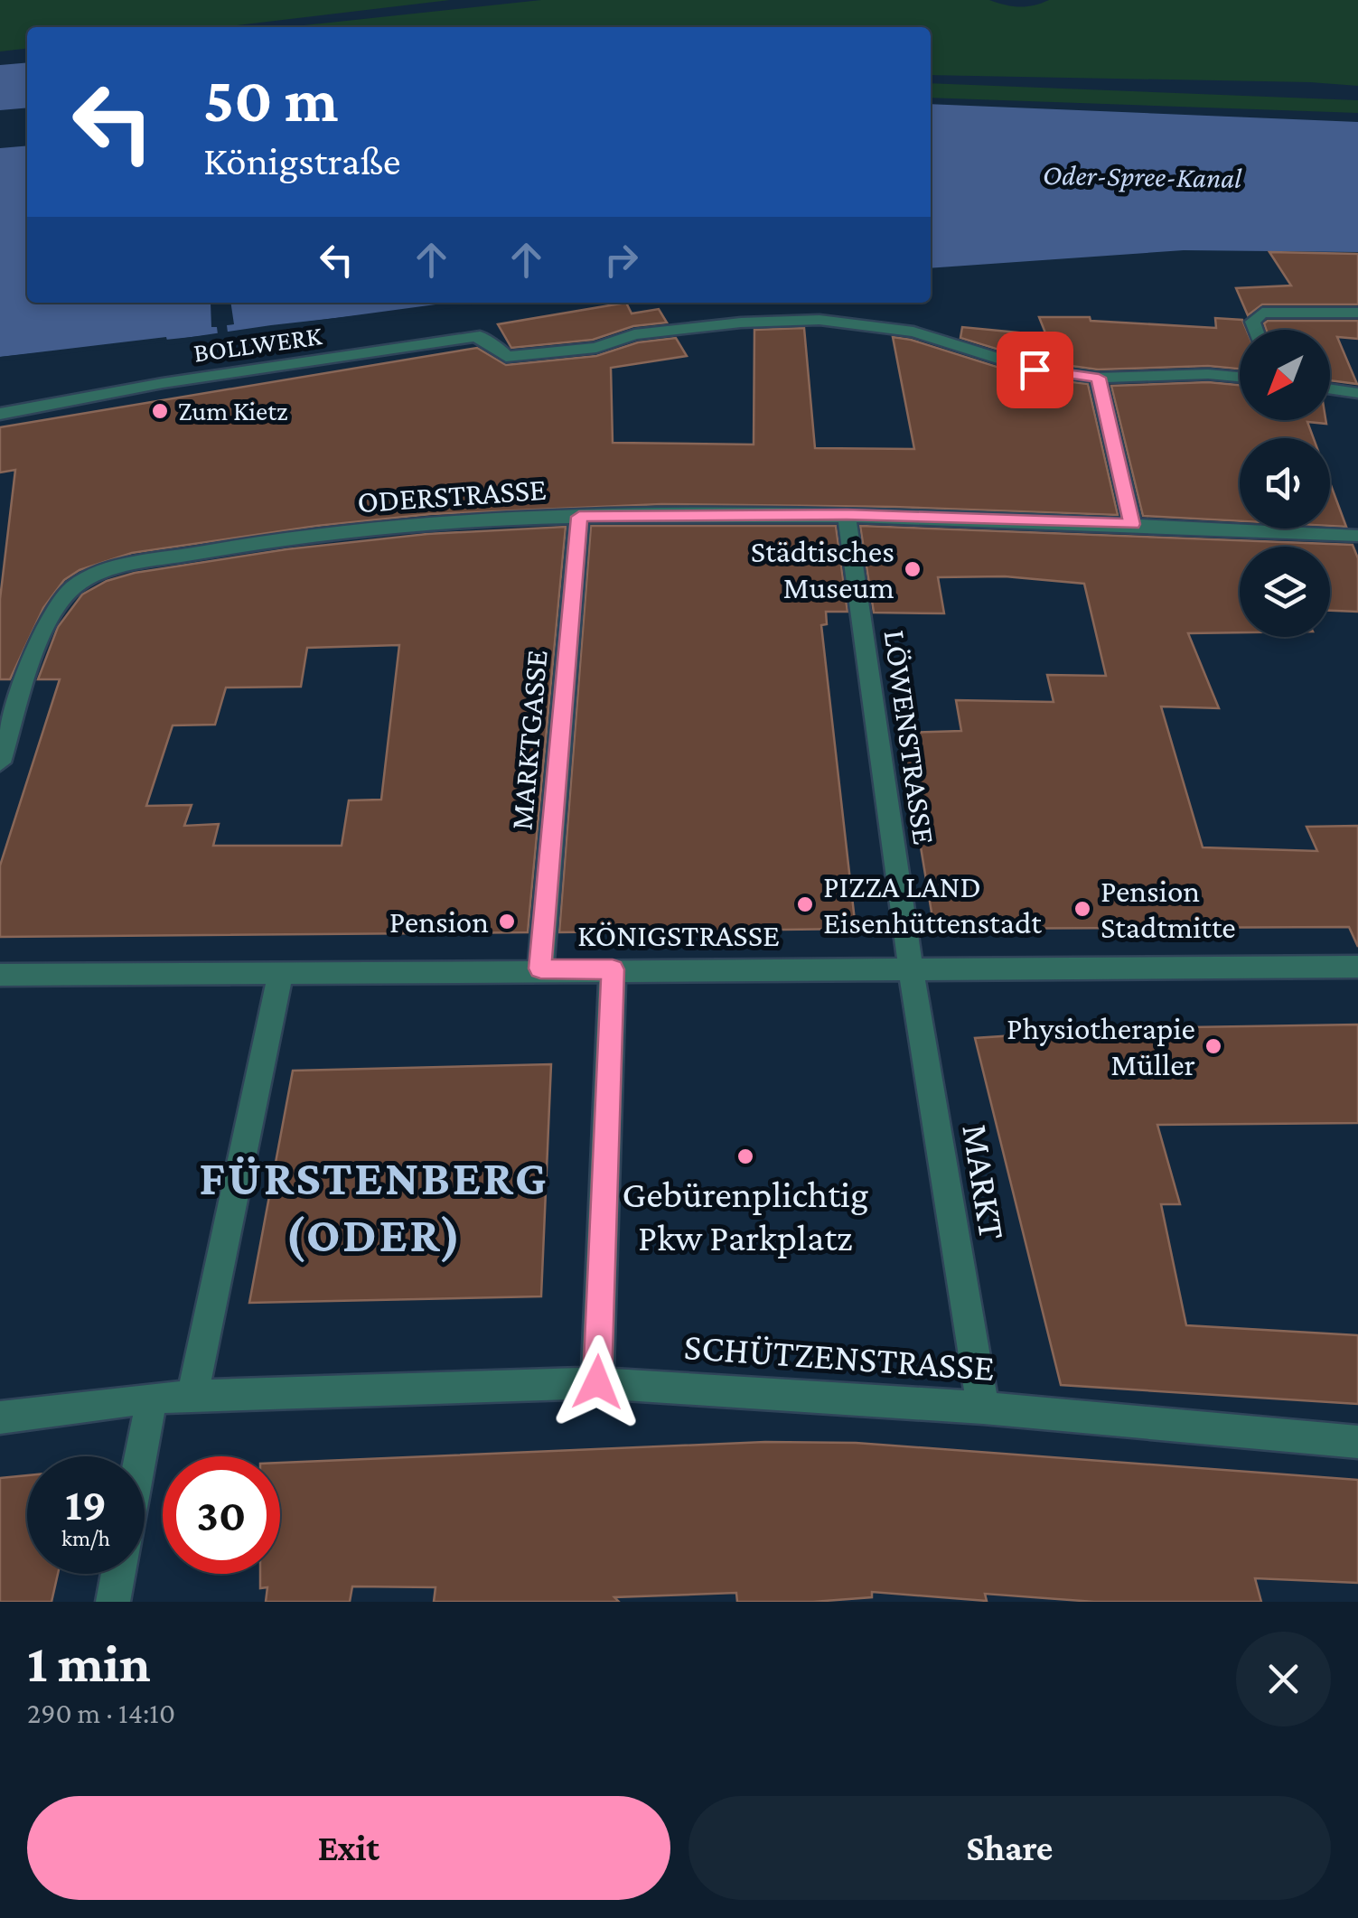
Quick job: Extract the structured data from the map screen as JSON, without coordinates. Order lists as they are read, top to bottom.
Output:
{
  "streets": {
    "street": [
      "BOLLWERK",
      "ODERSTRASSE",
      "LÖWENSTRASSE",
      "MARKTGASSE",
      "KÖNIGSTRASSE",
      "MARKT",
      "SCHÜTZENSTRASSE"
    ]
  },
  "crossings": [
    ["ODERSTRASSE", "LÖWENSTRASSE"],
    ["ODERSTRASSE", "MARKTGASSE"],
    ["LÖWENSTRASSE", "KÖNIGSTRASSE"],
    ["LÖWENSTRASSE", "MARKT"],
    ["MARKTGASSE", "KÖNIGSTRASSE"],
    ["KÖNIGSTRASSE", "MARKT"],
    ["MARKT", "SCHÜTZENSTRASSE"]
  ],
  "districts": ["FÜRSTENBERG (ODER)"],
  "water": ["Oder-Spree-Kanal"],
  "places": [
    "Zum Kietz",
    "Städtisches Museum",
    "PIZZA LAND Eisenhüttenstadt",
    "Pension Stadtmitte",
    "Pension",
    "Physiotherapie Müller",
    "Gebürenplichtig Pkw Parkplatz"
  ],
  "north": "bottom left",
  "page": {
    "turn": ["50 m", "Königstraße"],
    "speed": "19 km/h",
    "limit": "30",
    "heading": ["1 min", "290 m · 14:10"],
    "buttons": ["Exit", "Share"]
  }
}
